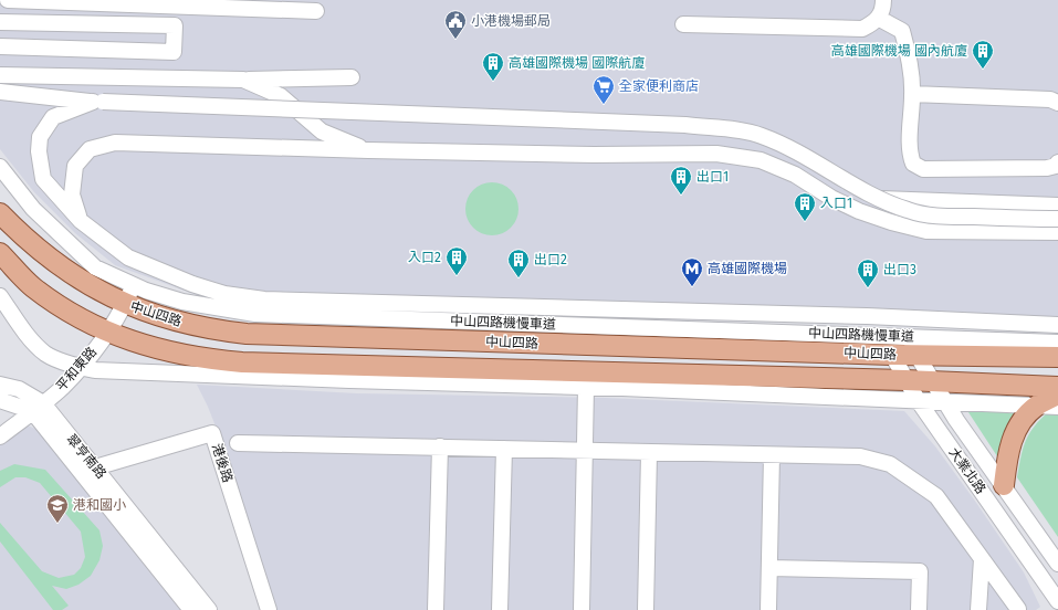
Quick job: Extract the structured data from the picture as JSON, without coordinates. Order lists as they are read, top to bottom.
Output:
{
  "streets": {
    "main road": ["中山四路"],
    "street": [
      "中山四路機慢車道",
      "平和東路",
      "翠亨南路",
      "港後路",
      "大業北路"
    ]
  },
  "crossings": [
    ["中山四路", "平和東路"],
    ["中山四路", "大業北路"],
    ["中山四路機慢車道", "平和東路"],
    ["中山四路機慢車道", "大業北路"],
    ["平和東路", "翠亨南路"],
    ["翠亨南路", "港後路"]
  ],
  "places": {
    "public building": ["小港機場郵局"],
    "building": [
      "高雄國際機場 國內航廈",
      "高雄國際機場 國際航廈",
      "出口1",
      "入口1",
      "入口2",
      "出口2",
      "出口3"
    ],
    "supermarket": ["全家便利商店"],
    "metro station": ["高雄國際機場"],
    "school or university": ["港和國小"]
  }
}
